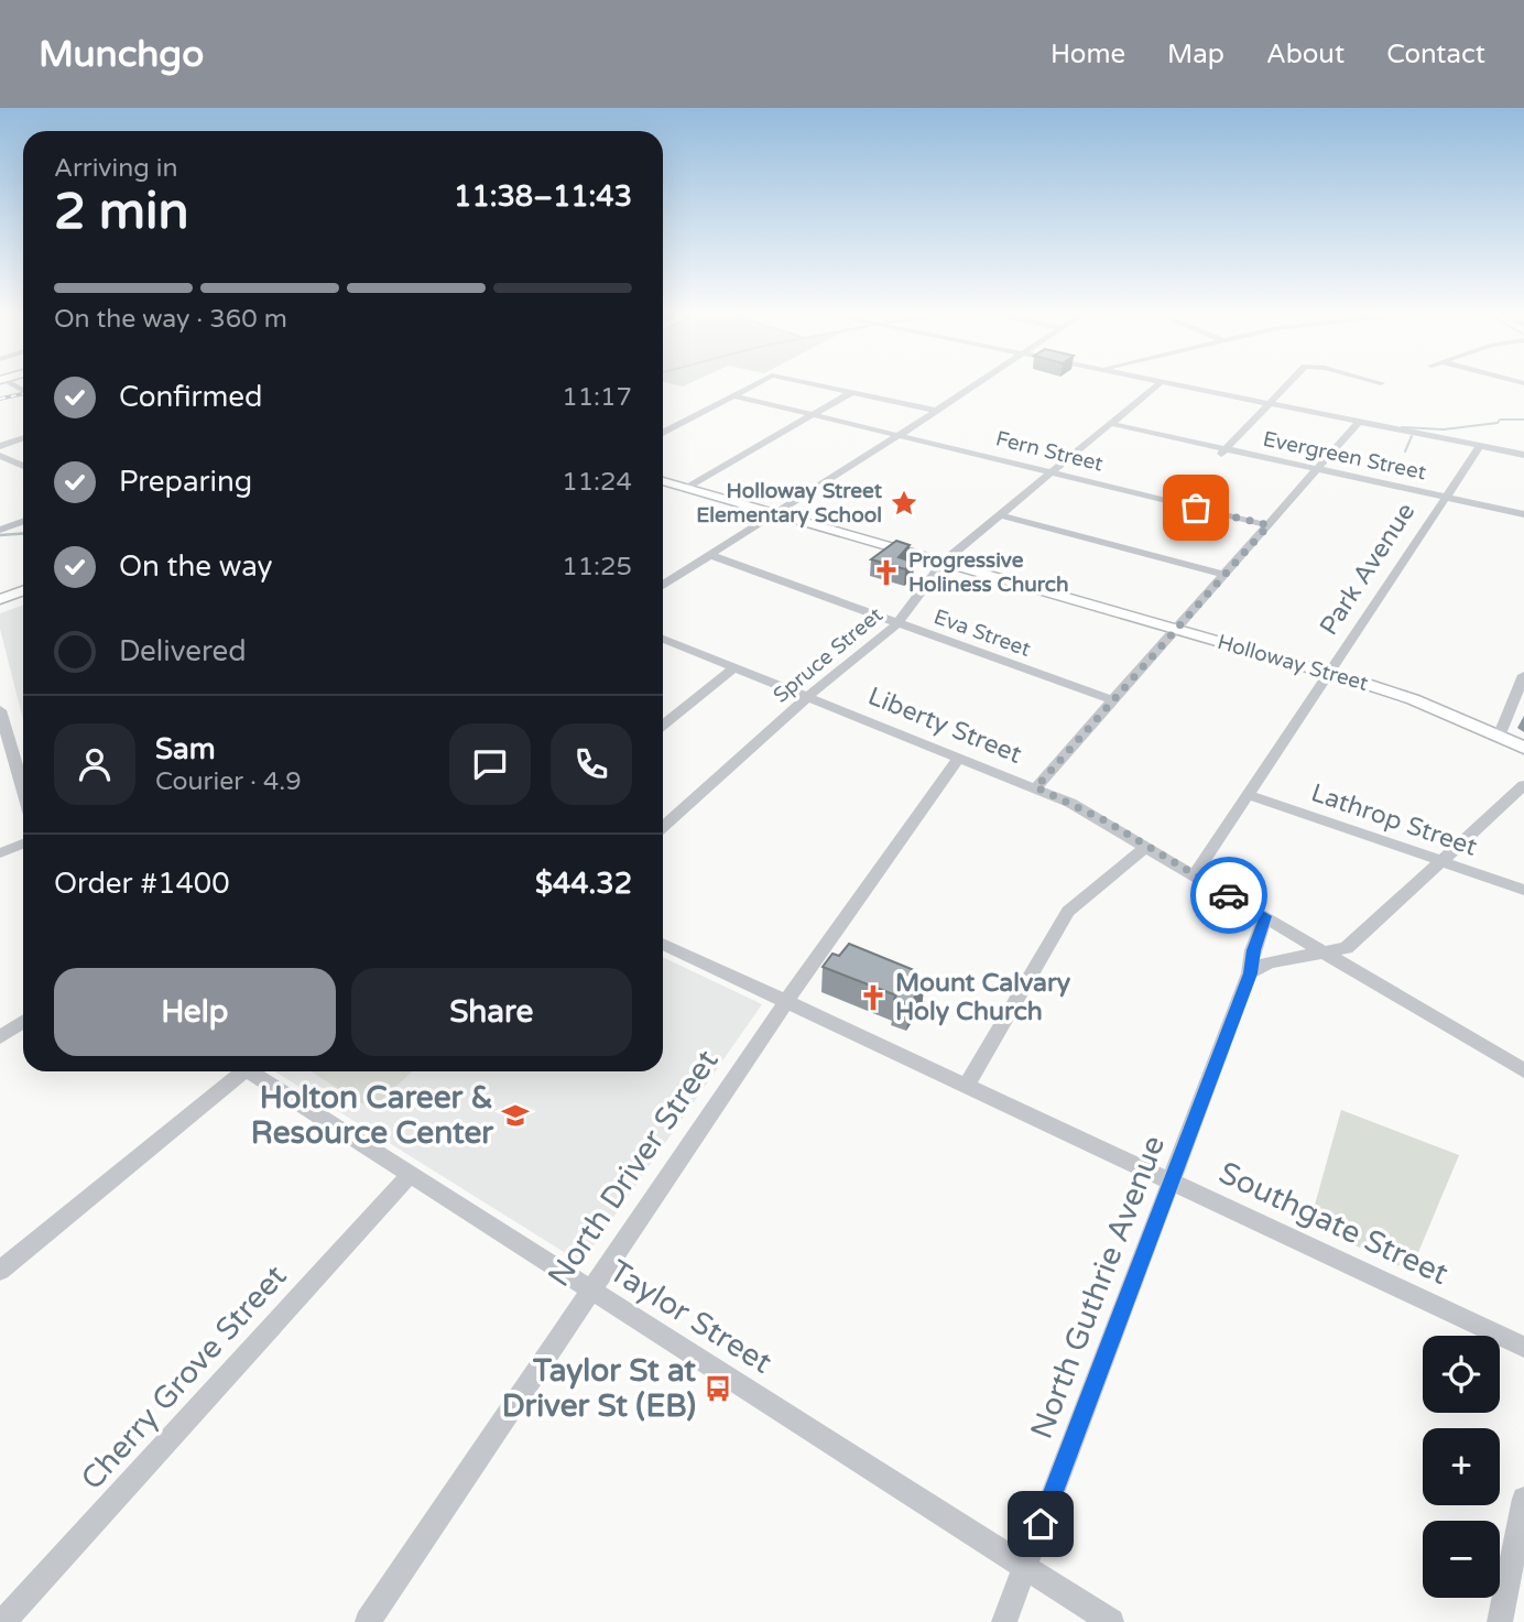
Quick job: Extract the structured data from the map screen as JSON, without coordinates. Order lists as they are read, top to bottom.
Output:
{
  "streets": {
    "main road": ["Holloway Street"],
    "street": [
      "Fern Street",
      "Evergreen Street",
      "Park Avenue",
      "Eva Street",
      "Spruce Street",
      "Liberty Street",
      "Lathrop Street",
      "North Driver Street",
      "Southgate Street",
      "North Guthrie Avenue",
      "Taylor Street",
      "Cherry Grove Street"
    ]
  },
  "crossings": [
    ["Fern Street", "Spruce Street"],
    ["Evergreen Street", "Park Avenue"],
    ["Evergreen Street", "Spruce Street"],
    ["Park Avenue", "Holloway Street"],
    ["Park Avenue", "Liberty Street"],
    ["Park Avenue", "Lathrop Street"],
    ["Eva Street", "Spruce Street"],
    ["Spruce Street", "Holloway Street"],
    ["Spruce Street", "Liberty Street"],
    ["Liberty Street", "North Driver Street"],
    ["Liberty Street", "North Guthrie Avenue"],
    ["North Driver Street", "Southgate Street"],
    ["North Driver Street", "Taylor Street"],
    ["Southgate Street", "North Guthrie Avenue"],
    ["North Guthrie Avenue", "Taylor Street"],
    ["Taylor Street", "Cherry Grove Street"]
  ],
  "places": {
    "place": ["Holloway Street Elementary School"],
    "church": ["Progressive Holiness Church", "Mount Calvary Holy Church"],
    "school or university": ["Holton Career & Resource Center"],
    "bus stop": ["Taylor St at Driver St (EB)"]
  },
  "page": {
    "header": "Munchgo",
    "nav": [
      "Home",
      "Map",
      "About",
      "Contact"
    ],
    "heading": ["2 min", "Arriving in", "11:38–11:43"],
    "panel": [
      "Sam",
      "Courier · 4.9",
      "Order #1400",
      "$44.32"
    ],
    "bar": "On the way · 360 m",
    "list": [
      ["Confirmed", "11:17"],
      ["Preparing", "11:24"],
      ["On the way", "11:25"],
      "Delivered"
    ],
    "buttons": ["Help", "Share"],
    "map_buttons": ["+", "−"]
  }
}
